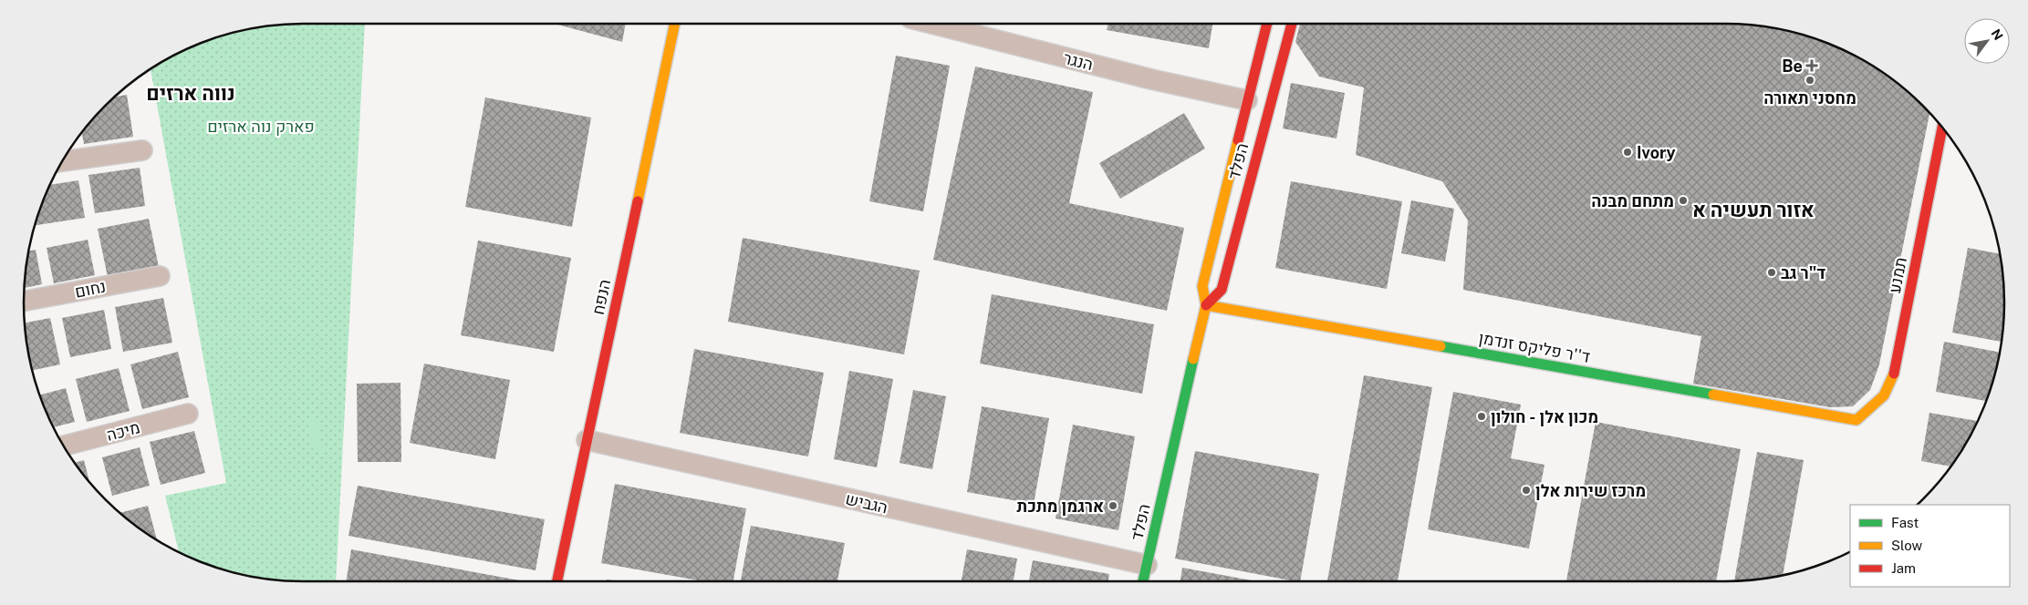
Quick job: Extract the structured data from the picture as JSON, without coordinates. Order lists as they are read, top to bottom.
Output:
{
  "streets": {
    "street": [
      "הנגר",
      "הפלד",
      "תמנע",
      "נחום",
      "הנפח",
      "ד''ר פליקס זנדמן",
      "מיכה",
      "הגביש"
    ]
  },
  "crossings": [
    ["הנגר", "הפלד"],
    ["הפלד", "ד''ר פליקס זנדמן"],
    ["הפלד", "הגביש"],
    ["תמנע", "ד''ר פליקס זנדמן"],
    ["הנפח", "הגביש"]
  ],
  "districts": ["נווה ארזים", "אזור תעשיה א"],
  "parks": ["פארק נוה ארזים"],
  "places": {
    "health": ["Be"],
    "other": [
      "מחסני תאורה",
      "Ivory",
      "מתחם מבנה",
      "ד\"ר גב",
      "מכון אלן - חולון",
      "מרכז שירות אלן",
      "ארגמן מתכת"
    ]
  },
  "legend": ["Fast", "Slow", "Jam"],
  "north": "top right"
}
